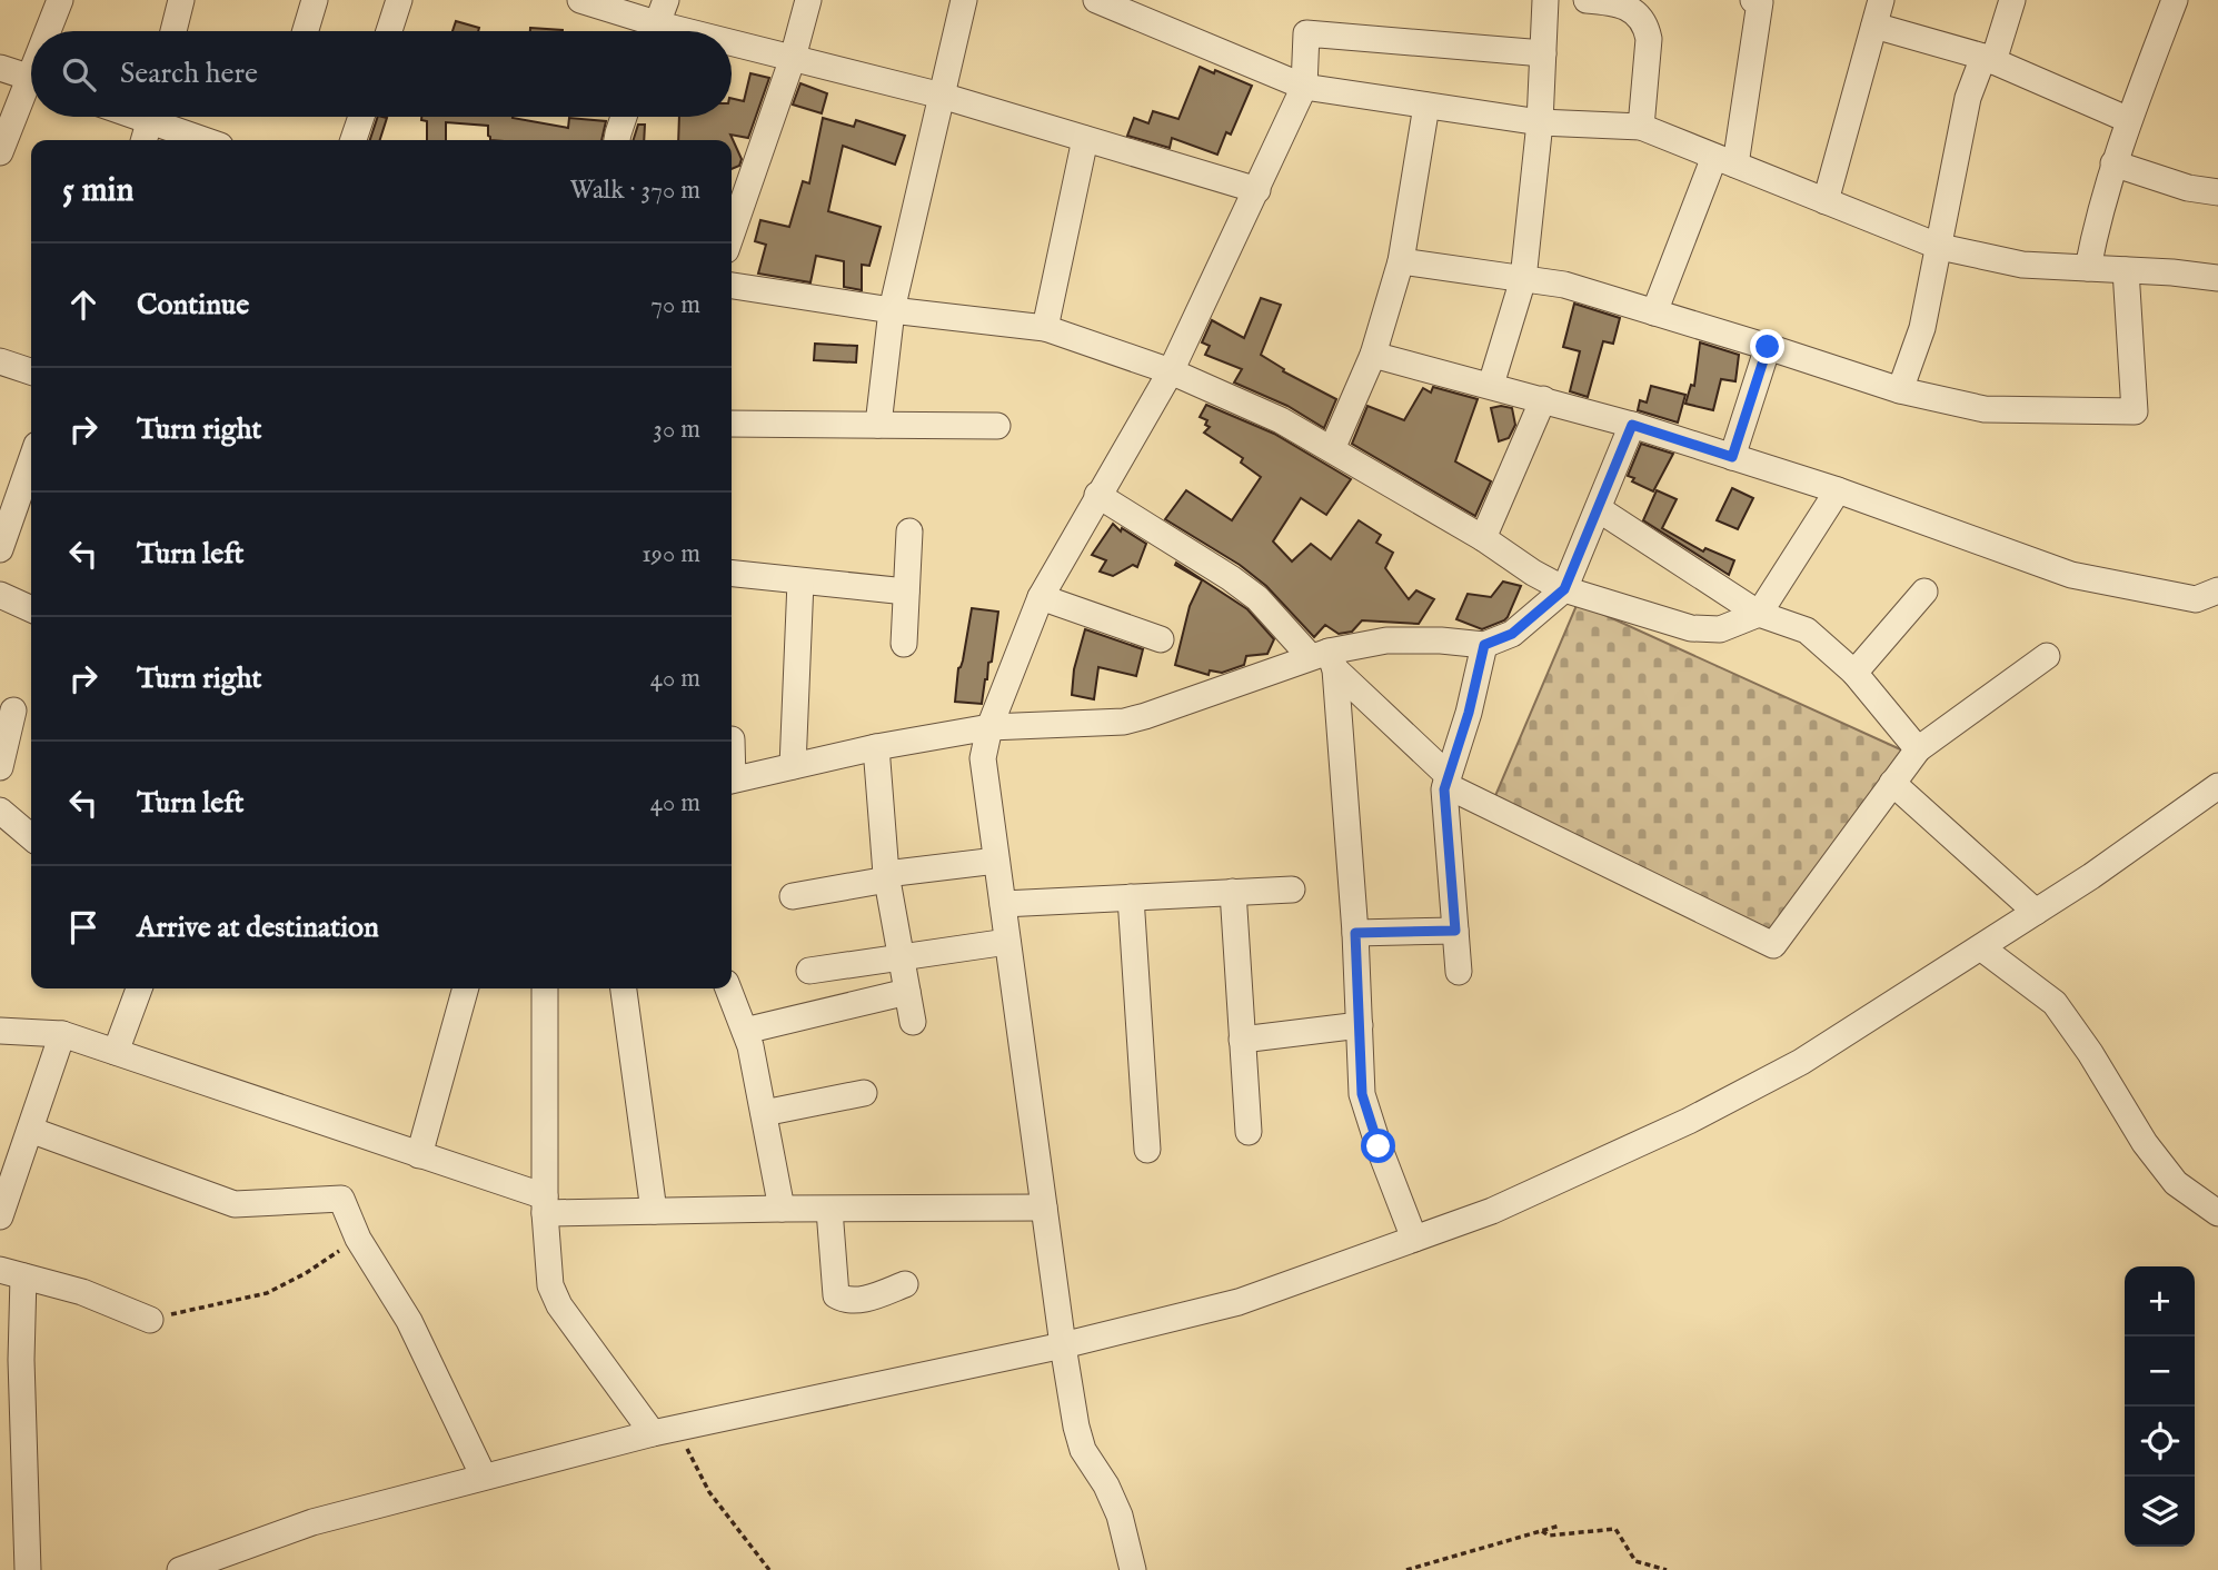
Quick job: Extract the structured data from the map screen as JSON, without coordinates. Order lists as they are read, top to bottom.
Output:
{
  "page": {
    "search": "Search here",
    "heading": ["5 min", "Walk · 370 m"],
    "list": [
      ["Continue", "70 m"],
      ["Turn right", "30 m"],
      ["Turn left", "190 m"],
      ["Turn right", "40 m"],
      ["Turn left", "40 m"],
      "Arrive at destination"
    ],
    "map_buttons": ["+", "−"]
  }
}
